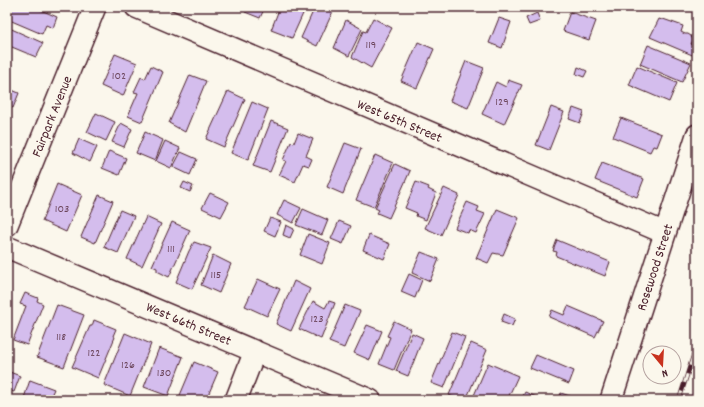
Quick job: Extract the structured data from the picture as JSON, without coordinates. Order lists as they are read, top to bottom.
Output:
{
  "streets": {
    "street": [
      "Fairpark Avenue",
      "West 65th Street",
      "Rosewood Street",
      "West 66th Street"
    ]
  },
  "crossings": [
    ["West 65th Street", "Rosewood Street"]
  ],
  "house_numbers": [
    "119",
    "102",
    "129",
    "103",
    "111",
    "115",
    "123",
    "118",
    "122",
    "126",
    "130"
  ],
  "north": "bottom"
}
